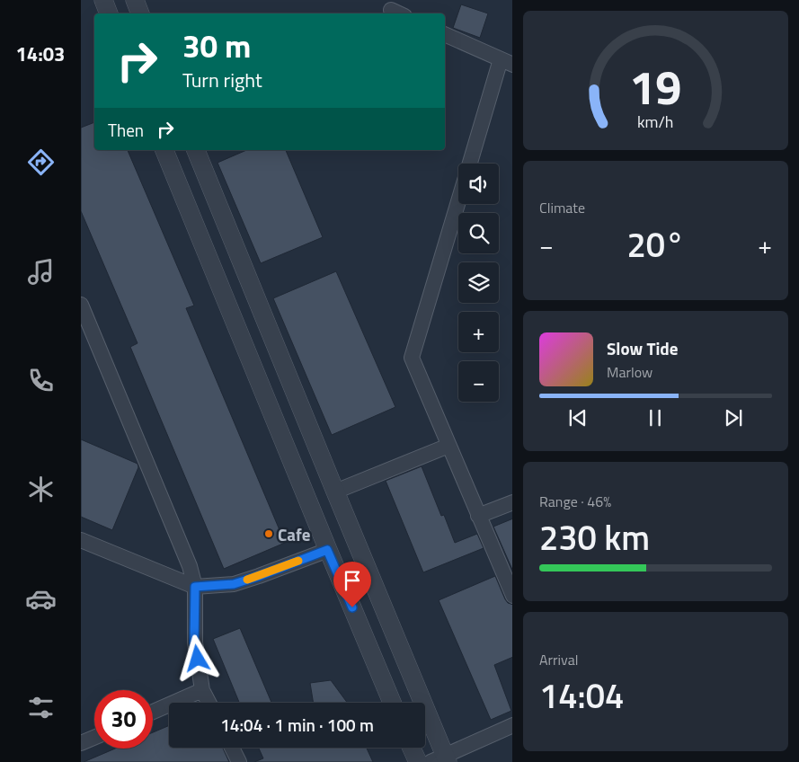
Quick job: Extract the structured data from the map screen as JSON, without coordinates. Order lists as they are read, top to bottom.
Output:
{
  "places": ["Cafe"],
  "page": {
    "tabs": "14:03",
    "turn": ["30 m", "Turn right"],
    "then": "Then",
    "tile": [
      "Climate",
      ["Range · 46%", "230 km"],
      ["Arrival", "14:04"]
    ],
    "map_buttons": ["+", "−"],
    "heat": ["−", "20°", "+"],
    "song": ["Slow Tide", "Marlow"],
    "limit": "30",
    "trip": "14:04 · 1 min · 100 m",
    "gauge": ["19", "km/h"]
  }
}
